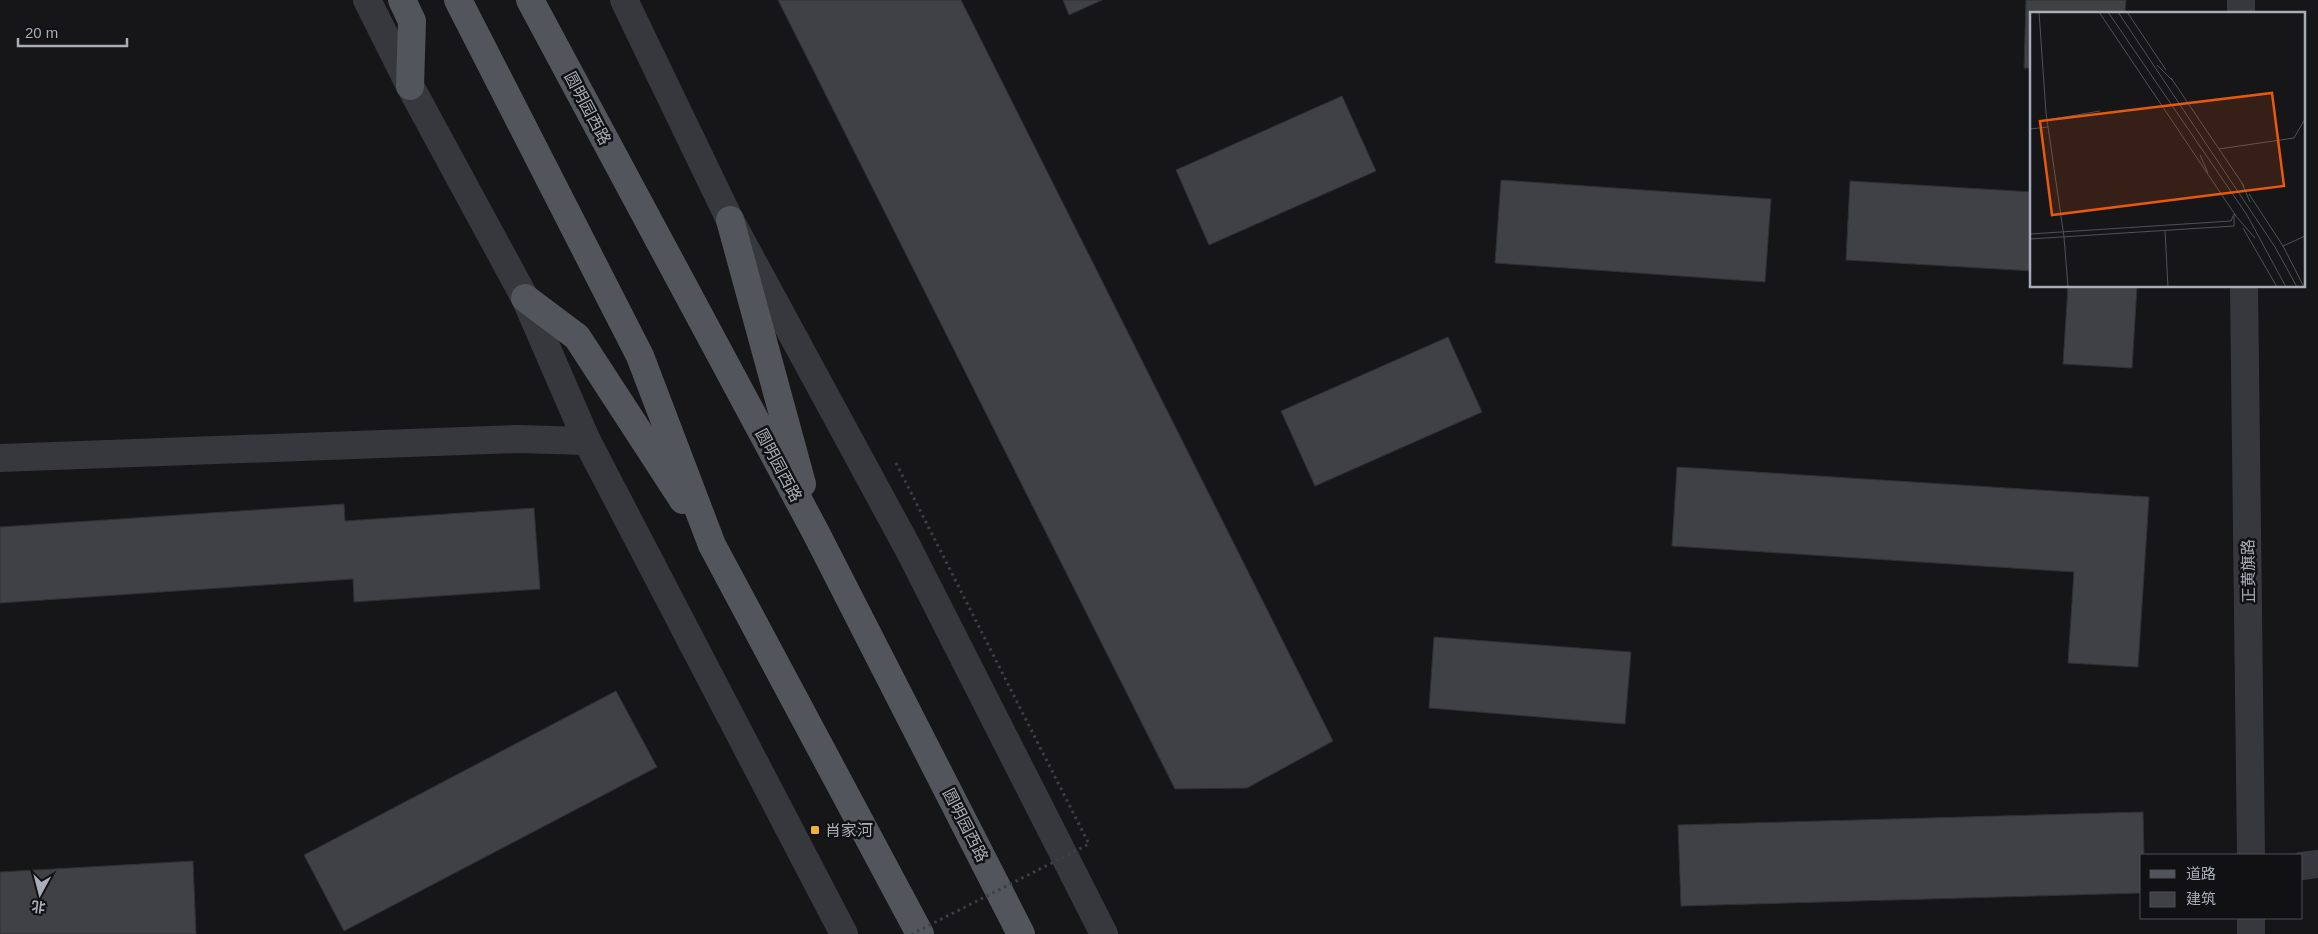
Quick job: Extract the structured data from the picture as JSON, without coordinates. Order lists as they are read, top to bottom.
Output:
{
  "streets": {
    "main road": ["圆明园西路"],
    "street": ["正黄旗路"]
  },
  "places": {
    "transit": ["肖家河"]
  },
  "legend": ["道路", "建筑"],
  "scale_bar": "20 m",
  "north": "bottom"
}
